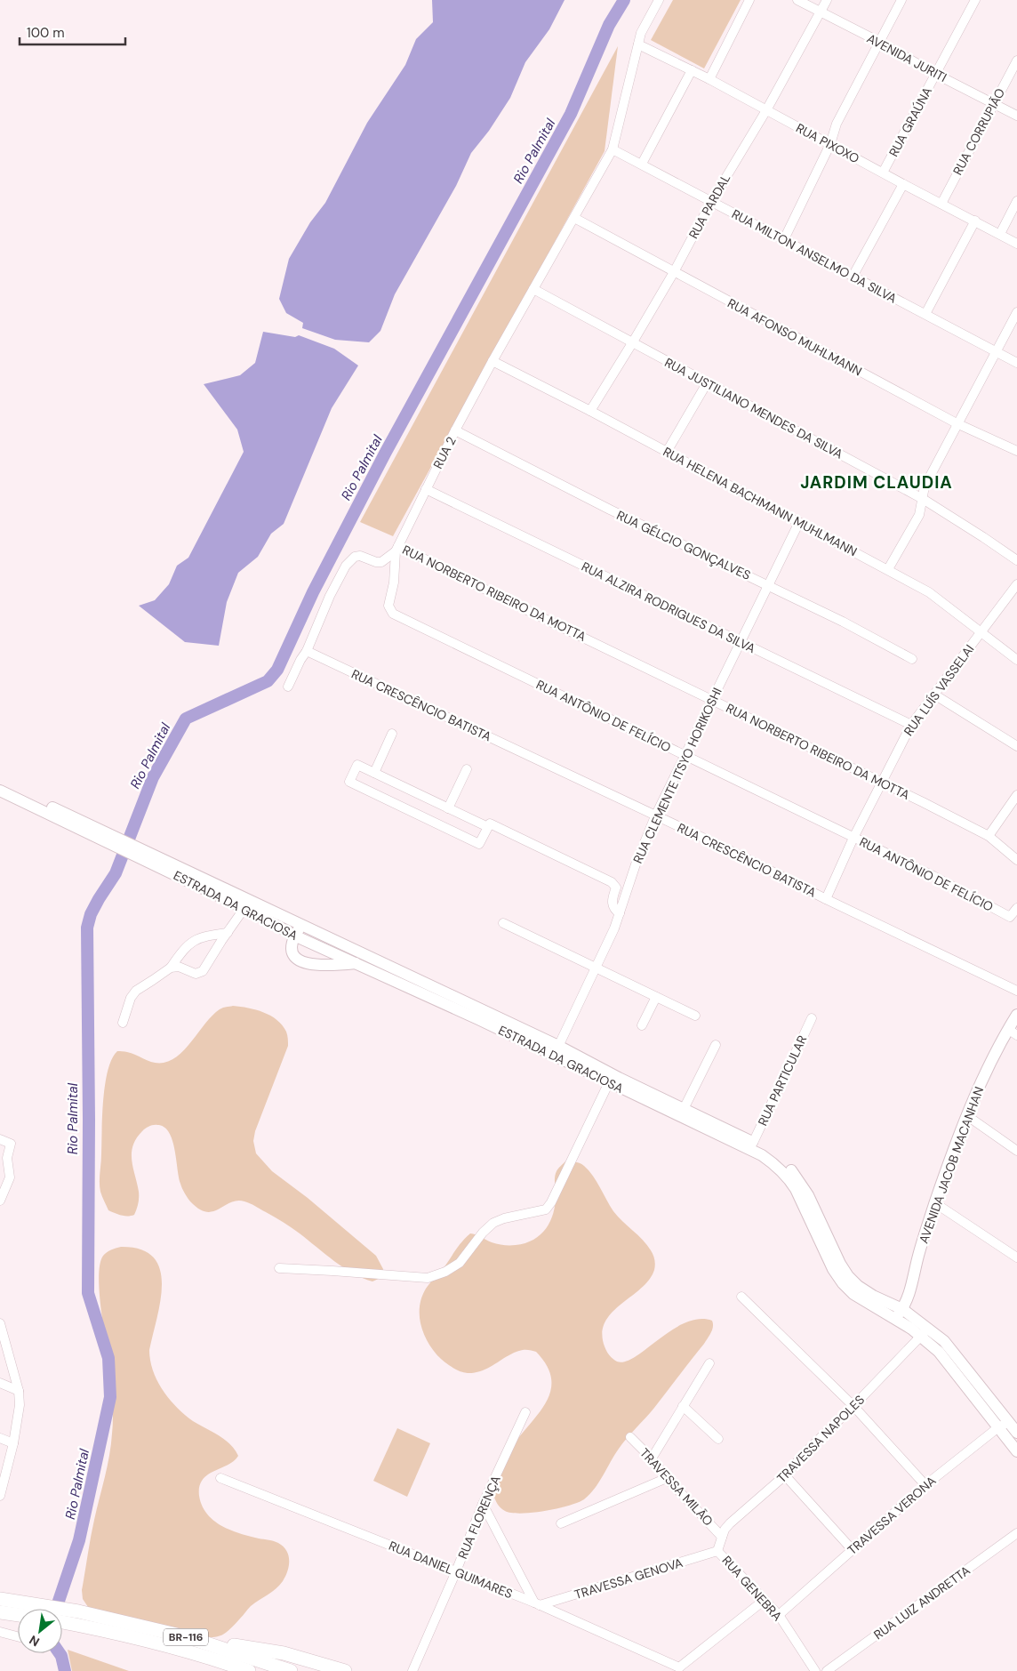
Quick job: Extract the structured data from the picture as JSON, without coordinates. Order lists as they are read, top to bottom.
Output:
{
  "streets": {
    "highway": ["BR-116"],
    "main road": ["ESTRADA DA GRACIOSA", "AVENIDA JACOB MACANHAN"],
    "street": [
      "AVENIDA JURITI",
      "RUA GRAÚNA",
      "RUA CORRUPIÃO",
      "RUA PIXOXO",
      "RUA PARDAL",
      "RUA MILTON ANSELMO DA SILVA",
      "RUA AFONSO MUHLMANN",
      "RUA JUSTILIANO MENDES DA SILVA",
      "RUA 2",
      "RUA HELENA BACHMANN MUHLMANN",
      "RUA GÉLCIO GONÇALVES",
      "RUA NORBERTO RIBEIRO DA MOTTA",
      "RUA ALZIRA RODRIGUES DA SILVA",
      "RUA LUÍS VASSELAI",
      "RUA CRESCÊNCIO BATISTA",
      "RUA ANTÔNIO DE FELÍCIO",
      "RUA CLEMENTE ITSYO HORIKOSHI",
      "RUA PARTICULAR",
      "TRAVESSA NAPOLES",
      "TRAVESSA MILÃO",
      "TRAVESSA VERONA",
      "RUA FLORENÇA",
      "RUA DANIEL GUIMARES",
      "TRAVESSA GENOVA",
      "RUA GENEBRA",
      "RUA LUIZ ANDRETTA"
    ]
  },
  "crossings": [
    ["AVENIDA JURITI", "RUA GRAÚNA"],
    ["AVENIDA JURITI", "RUA CORRUPIÃO"],
    ["AVENIDA JURITI", "RUA PARDAL"],
    ["RUA GRAÚNA", "RUA PIXOXO"],
    ["RUA CORRUPIÃO", "RUA PIXOXO"],
    ["RUA PIXOXO", "RUA PARDAL"],
    ["RUA PIXOXO", "RUA 2"],
    ["RUA PARDAL", "RUA MILTON ANSELMO DA SILVA"],
    ["RUA PARDAL", "RUA AFONSO MUHLMANN"],
    ["RUA PARDAL", "RUA JUSTILIANO MENDES DA SILVA"],
    ["RUA PARDAL", "RUA HELENA BACHMANN MUHLMANN"],
    ["RUA MILTON ANSELMO DA SILVA", "RUA 2"],
    ["RUA AFONSO MUHLMANN", "RUA 2"],
    ["RUA JUSTILIANO MENDES DA SILVA", "RUA 2"],
    ["RUA 2", "RUA HELENA BACHMANN MUHLMANN"],
    ["RUA 2", "RUA GÉLCIO GONÇALVES"],
    ["RUA 2", "RUA NORBERTO RIBEIRO DA MOTTA"],
    ["RUA 2", "RUA ALZIRA RODRIGUES DA SILVA"],
    ["RUA 2", "RUA ANTÔNIO DE FELÍCIO"],
    ["RUA HELENA BACHMANN MUHLMANN", "RUA LUÍS VASSELAI"],
    ["RUA HELENA BACHMANN MUHLMANN", "RUA CLEMENTE ITSYO HORIKOSHI"],
    ["RUA GÉLCIO GONÇALVES", "RUA CLEMENTE ITSYO HORIKOSHI"],
    ["RUA NORBERTO RIBEIRO DA MOTTA", "RUA LUÍS VASSELAI"],
    ["RUA NORBERTO RIBEIRO DA MOTTA", "RUA ANTÔNIO DE FELÍCIO"],
    ["RUA NORBERTO RIBEIRO DA MOTTA", "RUA CLEMENTE ITSYO HORIKOSHI"],
    ["RUA ALZIRA RODRIGUES DA SILVA", "RUA LUÍS VASSELAI"],
    ["RUA ALZIRA RODRIGUES DA SILVA", "RUA CLEMENTE ITSYO HORIKOSHI"],
    ["RUA LUÍS VASSELAI", "RUA CRESCÊNCIO BATISTA"],
    ["RUA LUÍS VASSELAI", "RUA ANTÔNIO DE FELÍCIO"],
    ["RUA CRESCÊNCIO BATISTA", "RUA CLEMENTE ITSYO HORIKOSHI"],
    ["RUA ANTÔNIO DE FELÍCIO", "RUA CLEMENTE ITSYO HORIKOSHI"],
    ["RUA CLEMENTE ITSYO HORIKOSHI", "ESTRADA DA GRACIOSA"],
    ["ESTRADA DA GRACIOSA", "RUA PARTICULAR"],
    ["ESTRADA DA GRACIOSA", "AVENIDA JACOB MACANHAN"],
    ["ESTRADA DA GRACIOSA", "TRAVESSA NAPOLES"],
    ["ESTRADA DA GRACIOSA", "TRAVESSA VERONA"],
    ["TRAVESSA NAPOLES", "TRAVESSA MILÃO"],
    ["TRAVESSA NAPOLES", "TRAVESSA GENOVA"],
    ["TRAVESSA NAPOLES", "RUA GENEBRA"],
    ["TRAVESSA VERONA", "RUA GENEBRA"],
    ["RUA FLORENÇA", "RUA DANIEL GUIMARES"],
    ["RUA DANIEL GUIMARES", "TRAVESSA GENOVA"],
    ["TRAVESSA GENOVA", "RUA GENEBRA"]
  ],
  "districts": ["JARDIM CLAUDIA"],
  "water": ["Rio Palmital"],
  "scale_bar": "100 m",
  "north": "bottom left"
}
